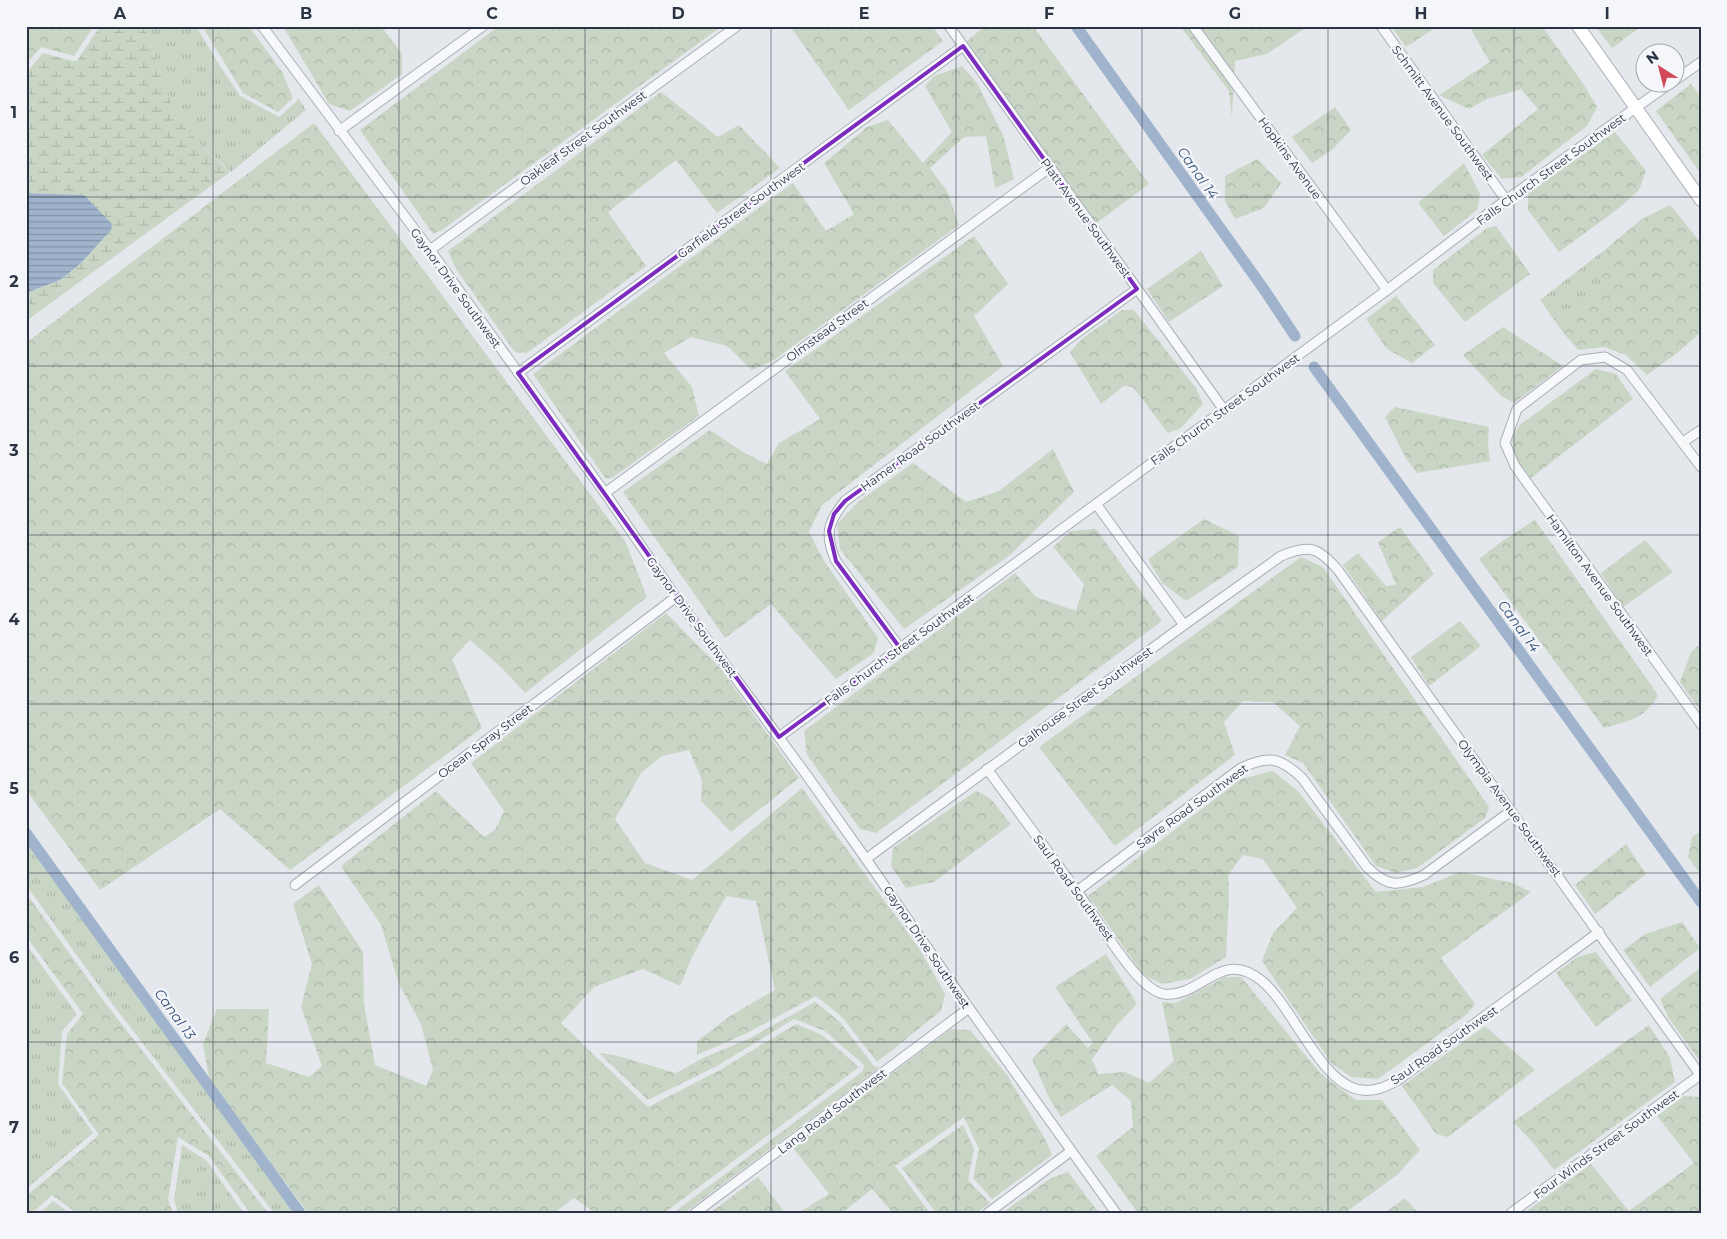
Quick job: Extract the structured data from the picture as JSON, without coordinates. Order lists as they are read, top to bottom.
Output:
{
  "streets": {
    "street": [
      "Schmitt Avenue Southwest",
      "Oakleaf Street Southwest",
      "Hopkins Avenue",
      "Falls Church Street Southwest",
      "Garfield Street Southwest",
      "Platt Avenue Southwest",
      "Gaynor Drive Southwest",
      "Olmstead Street",
      "Hamer Road Southwest",
      "Hamilton Avenue Southwest",
      "Galhouse Street Southwest",
      "Ocean Spray Street",
      "Sayre Road Southwest",
      "Olympia Avenue Southwest",
      "Saul Road Southwest",
      "Lang Road Southwest",
      "Four Winds Street Southwest"
    ]
  },
  "crossings": [
    ["Schmitt Avenue Southwest", "Falls Church Street Southwest"],
    ["Oakleaf Street Southwest", "Gaynor Drive Southwest"],
    ["Hopkins Avenue", "Falls Church Street Southwest"],
    ["Falls Church Street Southwest", "Platt Avenue Southwest"],
    ["Falls Church Street Southwest", "Gaynor Drive Southwest"],
    ["Falls Church Street Southwest", "Hamer Road Southwest"],
    ["Garfield Street Southwest", "Platt Avenue Southwest"],
    ["Garfield Street Southwest", "Gaynor Drive Southwest"],
    ["Platt Avenue Southwest", "Olmstead Street"],
    ["Platt Avenue Southwest", "Hamer Road Southwest"],
    ["Gaynor Drive Southwest", "Olmstead Street"],
    ["Gaynor Drive Southwest", "Galhouse Street Southwest"],
    ["Gaynor Drive Southwest", "Ocean Spray Street"],
    ["Gaynor Drive Southwest", "Lang Road Southwest"],
    ["Galhouse Street Southwest", "Olympia Avenue Southwest"],
    ["Galhouse Street Southwest", "Saul Road Southwest"],
    ["Sayre Road Southwest", "Olympia Avenue Southwest"],
    ["Sayre Road Southwest", "Saul Road Southwest"],
    ["Olympia Avenue Southwest", "Saul Road Southwest"],
    ["Olympia Avenue Southwest", "Four Winds Street Southwest"]
  ],
  "water": ["Canal 14", "Canal 13"],
  "north": "top left",
  "grid": {
    "columns": [
      "A",
      "B",
      "C",
      "D",
      "E",
      "F",
      "G",
      "H",
      "I"
    ],
    "rows": [
      "1",
      "2",
      "3",
      "4",
      "5",
      "6",
      "7"
    ]
  }
}
